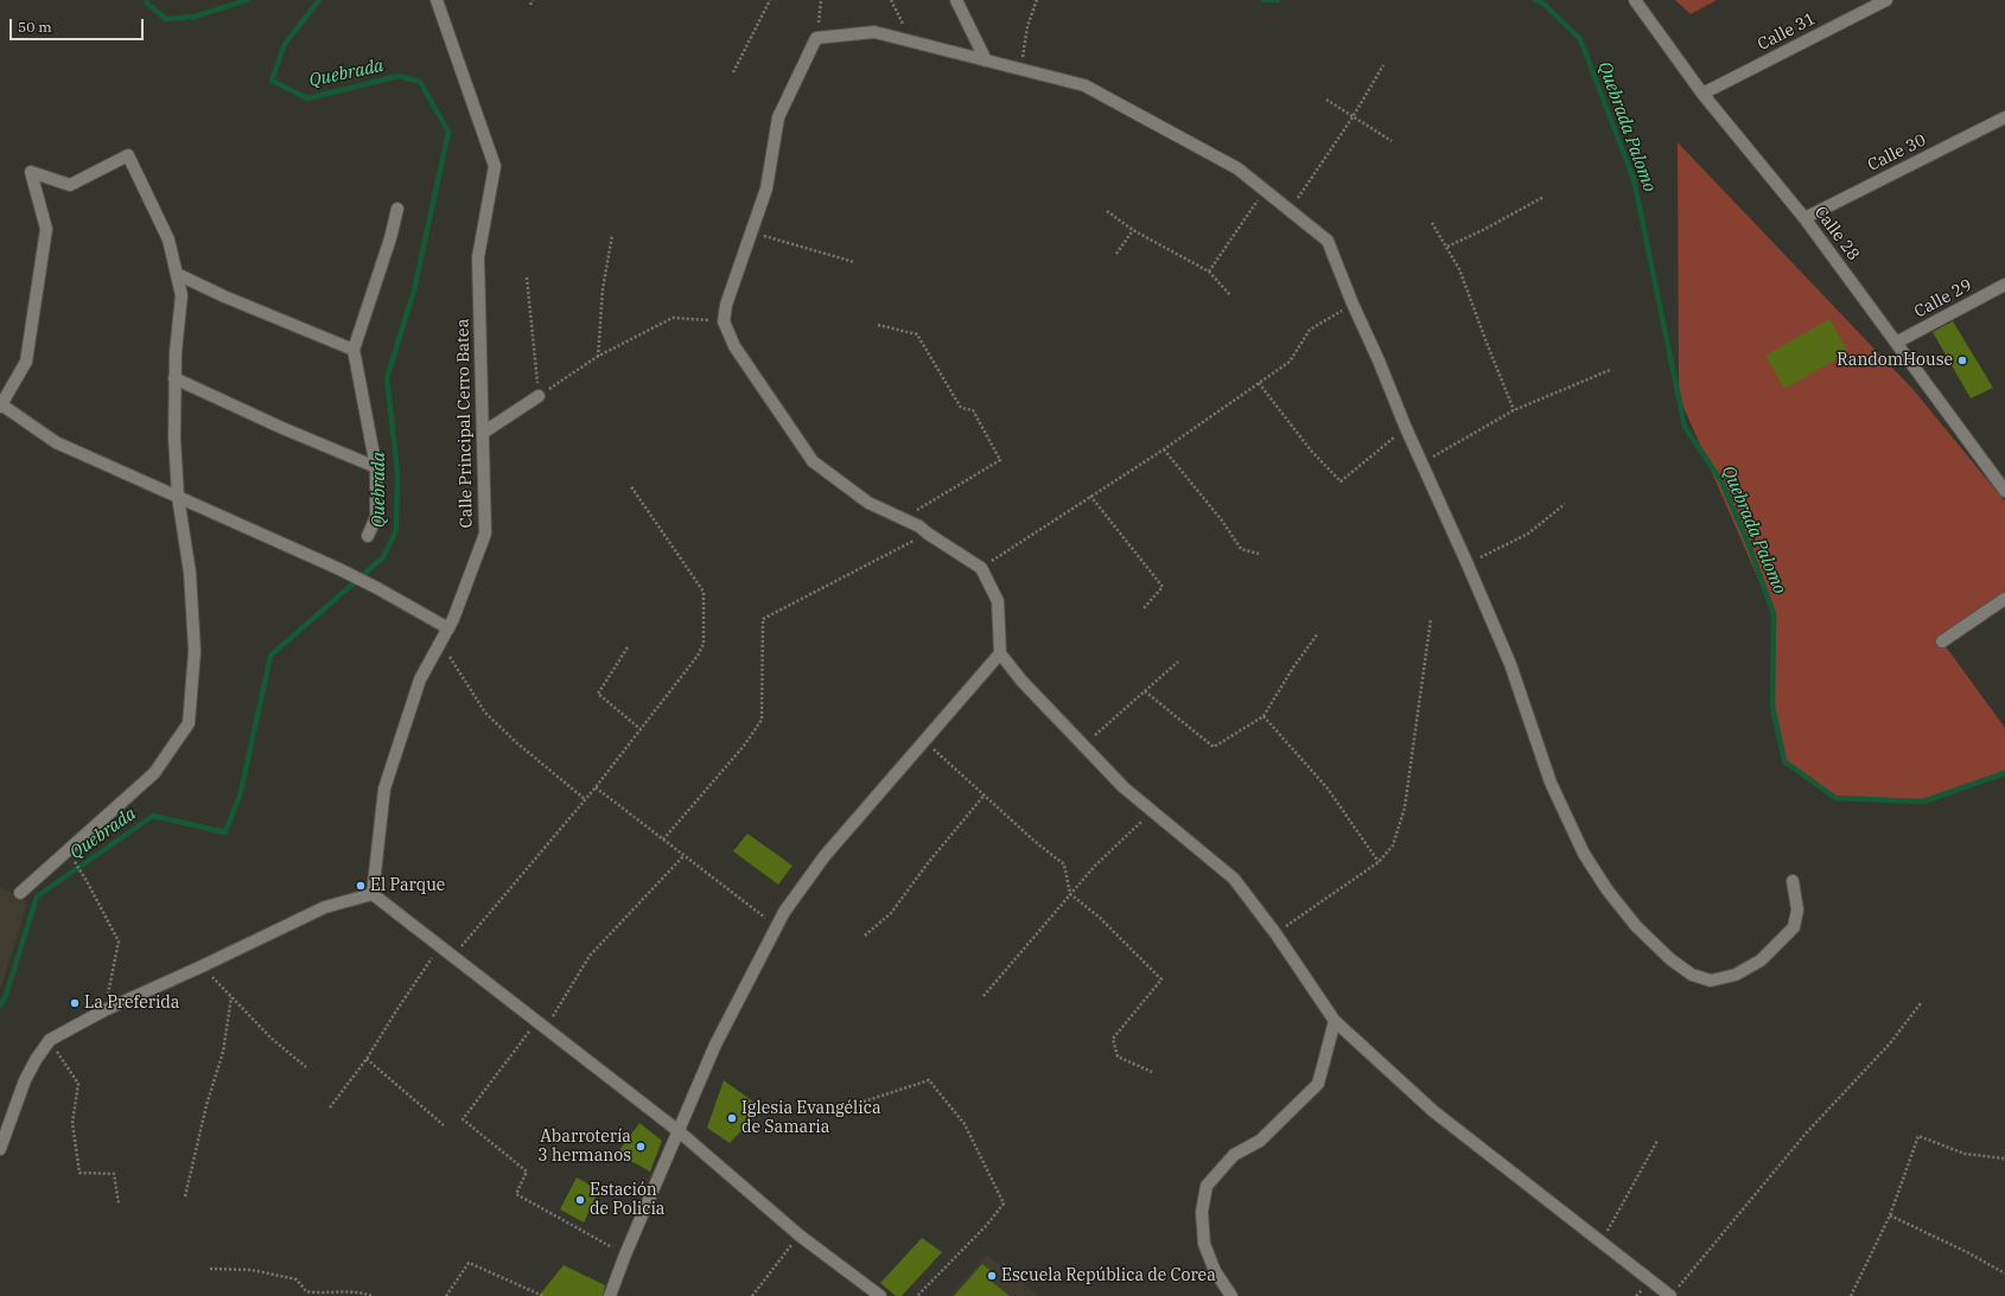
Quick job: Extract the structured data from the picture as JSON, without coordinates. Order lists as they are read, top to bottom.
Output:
{
  "streets": {
    "street": [
      "Calle 31",
      "Calle 30",
      "Calle 28",
      "Calle 29",
      "Calle Principal Cerro Batea"
    ]
  },
  "crossings": [
    ["Calle 31", "Calle 28"],
    ["Calle 30", "Calle 28"],
    ["Calle 28", "Calle 29"]
  ],
  "water": ["Quebrada", "Quebrada Palomo"],
  "places": [
    "RandomHouse",
    "El Parque",
    "La Preferida",
    "Iglesia Evangélica de Samaria",
    "Abarrotería 3 hermanos",
    "Estación de Policia",
    "Escuela República de Corea"
  ],
  "scale_bar": "50 m"
}
